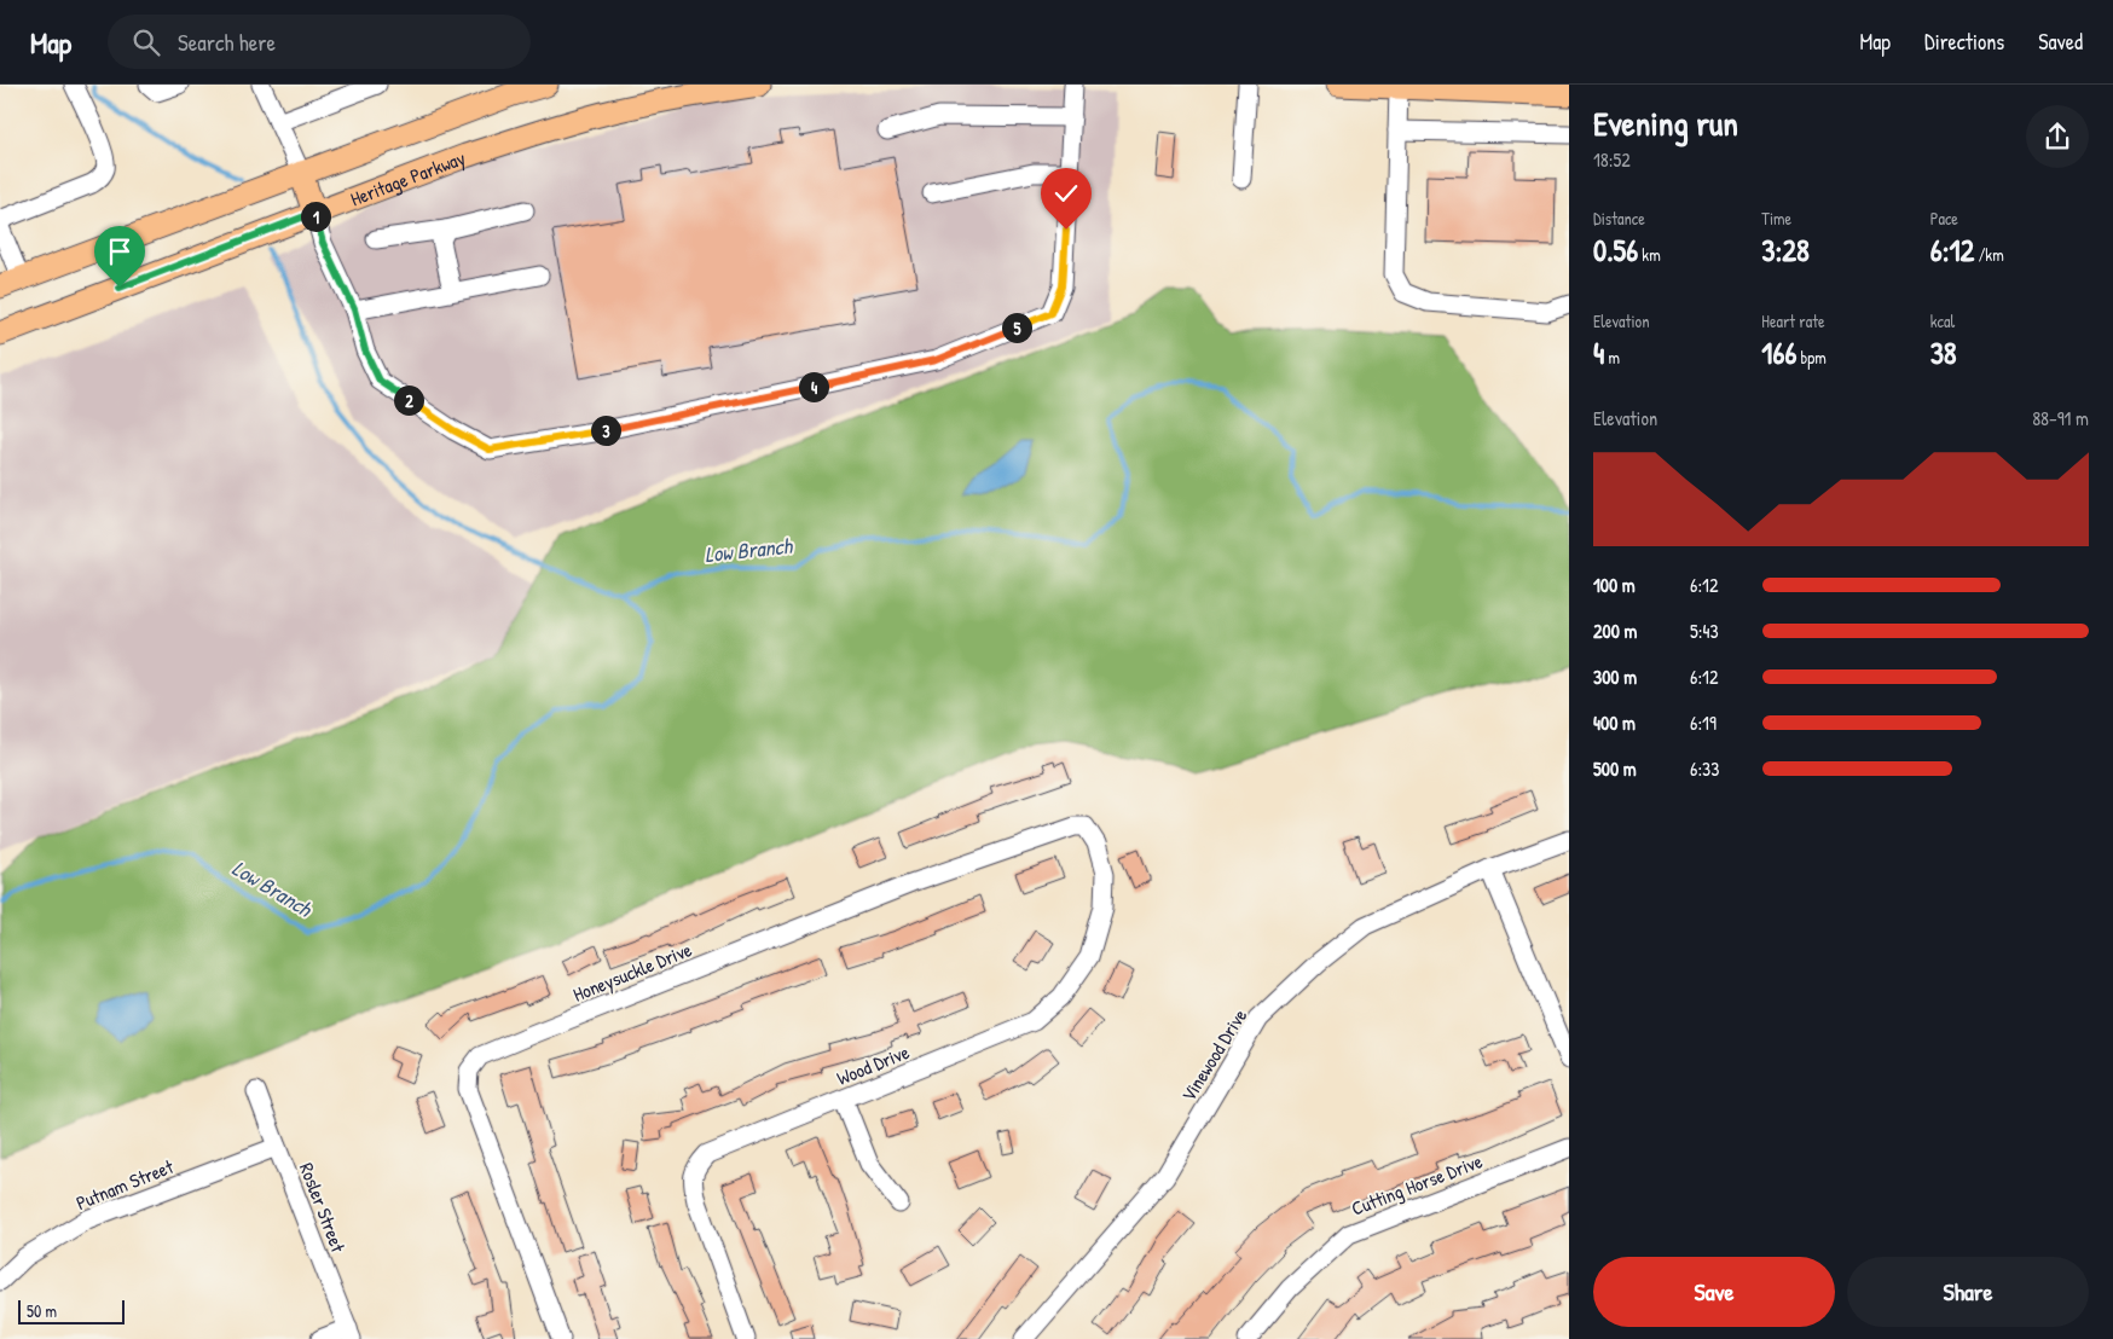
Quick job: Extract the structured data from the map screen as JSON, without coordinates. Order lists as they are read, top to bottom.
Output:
{
  "streets": {
    "main road": ["Heritage Parkway"],
    "street": [
      "Honeysuckle Drive",
      "Vinewood Drive",
      "Wood Drive",
      "Putnam Street",
      "Cutting Horse Drive",
      "Rosler Street"
    ]
  },
  "crossings": [
    ["Honeysuckle Drive", "Wood Drive"],
    ["Putnam Street", "Rosler Street"]
  ],
  "water": ["Low Branch"],
  "scale_bar": "50 m",
  "page": {
    "header": "Map",
    "search": "Search here",
    "nav": ["Map", "Directions", "Saved"],
    "heading": ["Evening run", "18:52"],
    "stats": [
      ["Distance", "0.56 km"],
      ["Time", "3:28"],
      ["Pace", "6:12 /km"],
      ["Elevation", "4 m"],
      ["Heart rate", "166 bpm"],
      ["kcal", "38"]
    ],
    "pins": [
      "1",
      "5",
      "4",
      "2",
      "3"
    ],
    "chart": ["Elevation", "88–91 m"],
    "list": [
      {
        "name": "100 m",
        "note": "6:12"
      },
      {
        "name": "200 m",
        "note": "5:43"
      },
      {
        "name": "300 m",
        "note": "6:12"
      },
      {
        "name": "400 m",
        "note": "6:19"
      },
      {
        "name": "500 m",
        "note": "6:33"
      }
    ],
    "buttons": ["Save", "Share"],
    "scale": "50 m"
  }
}
